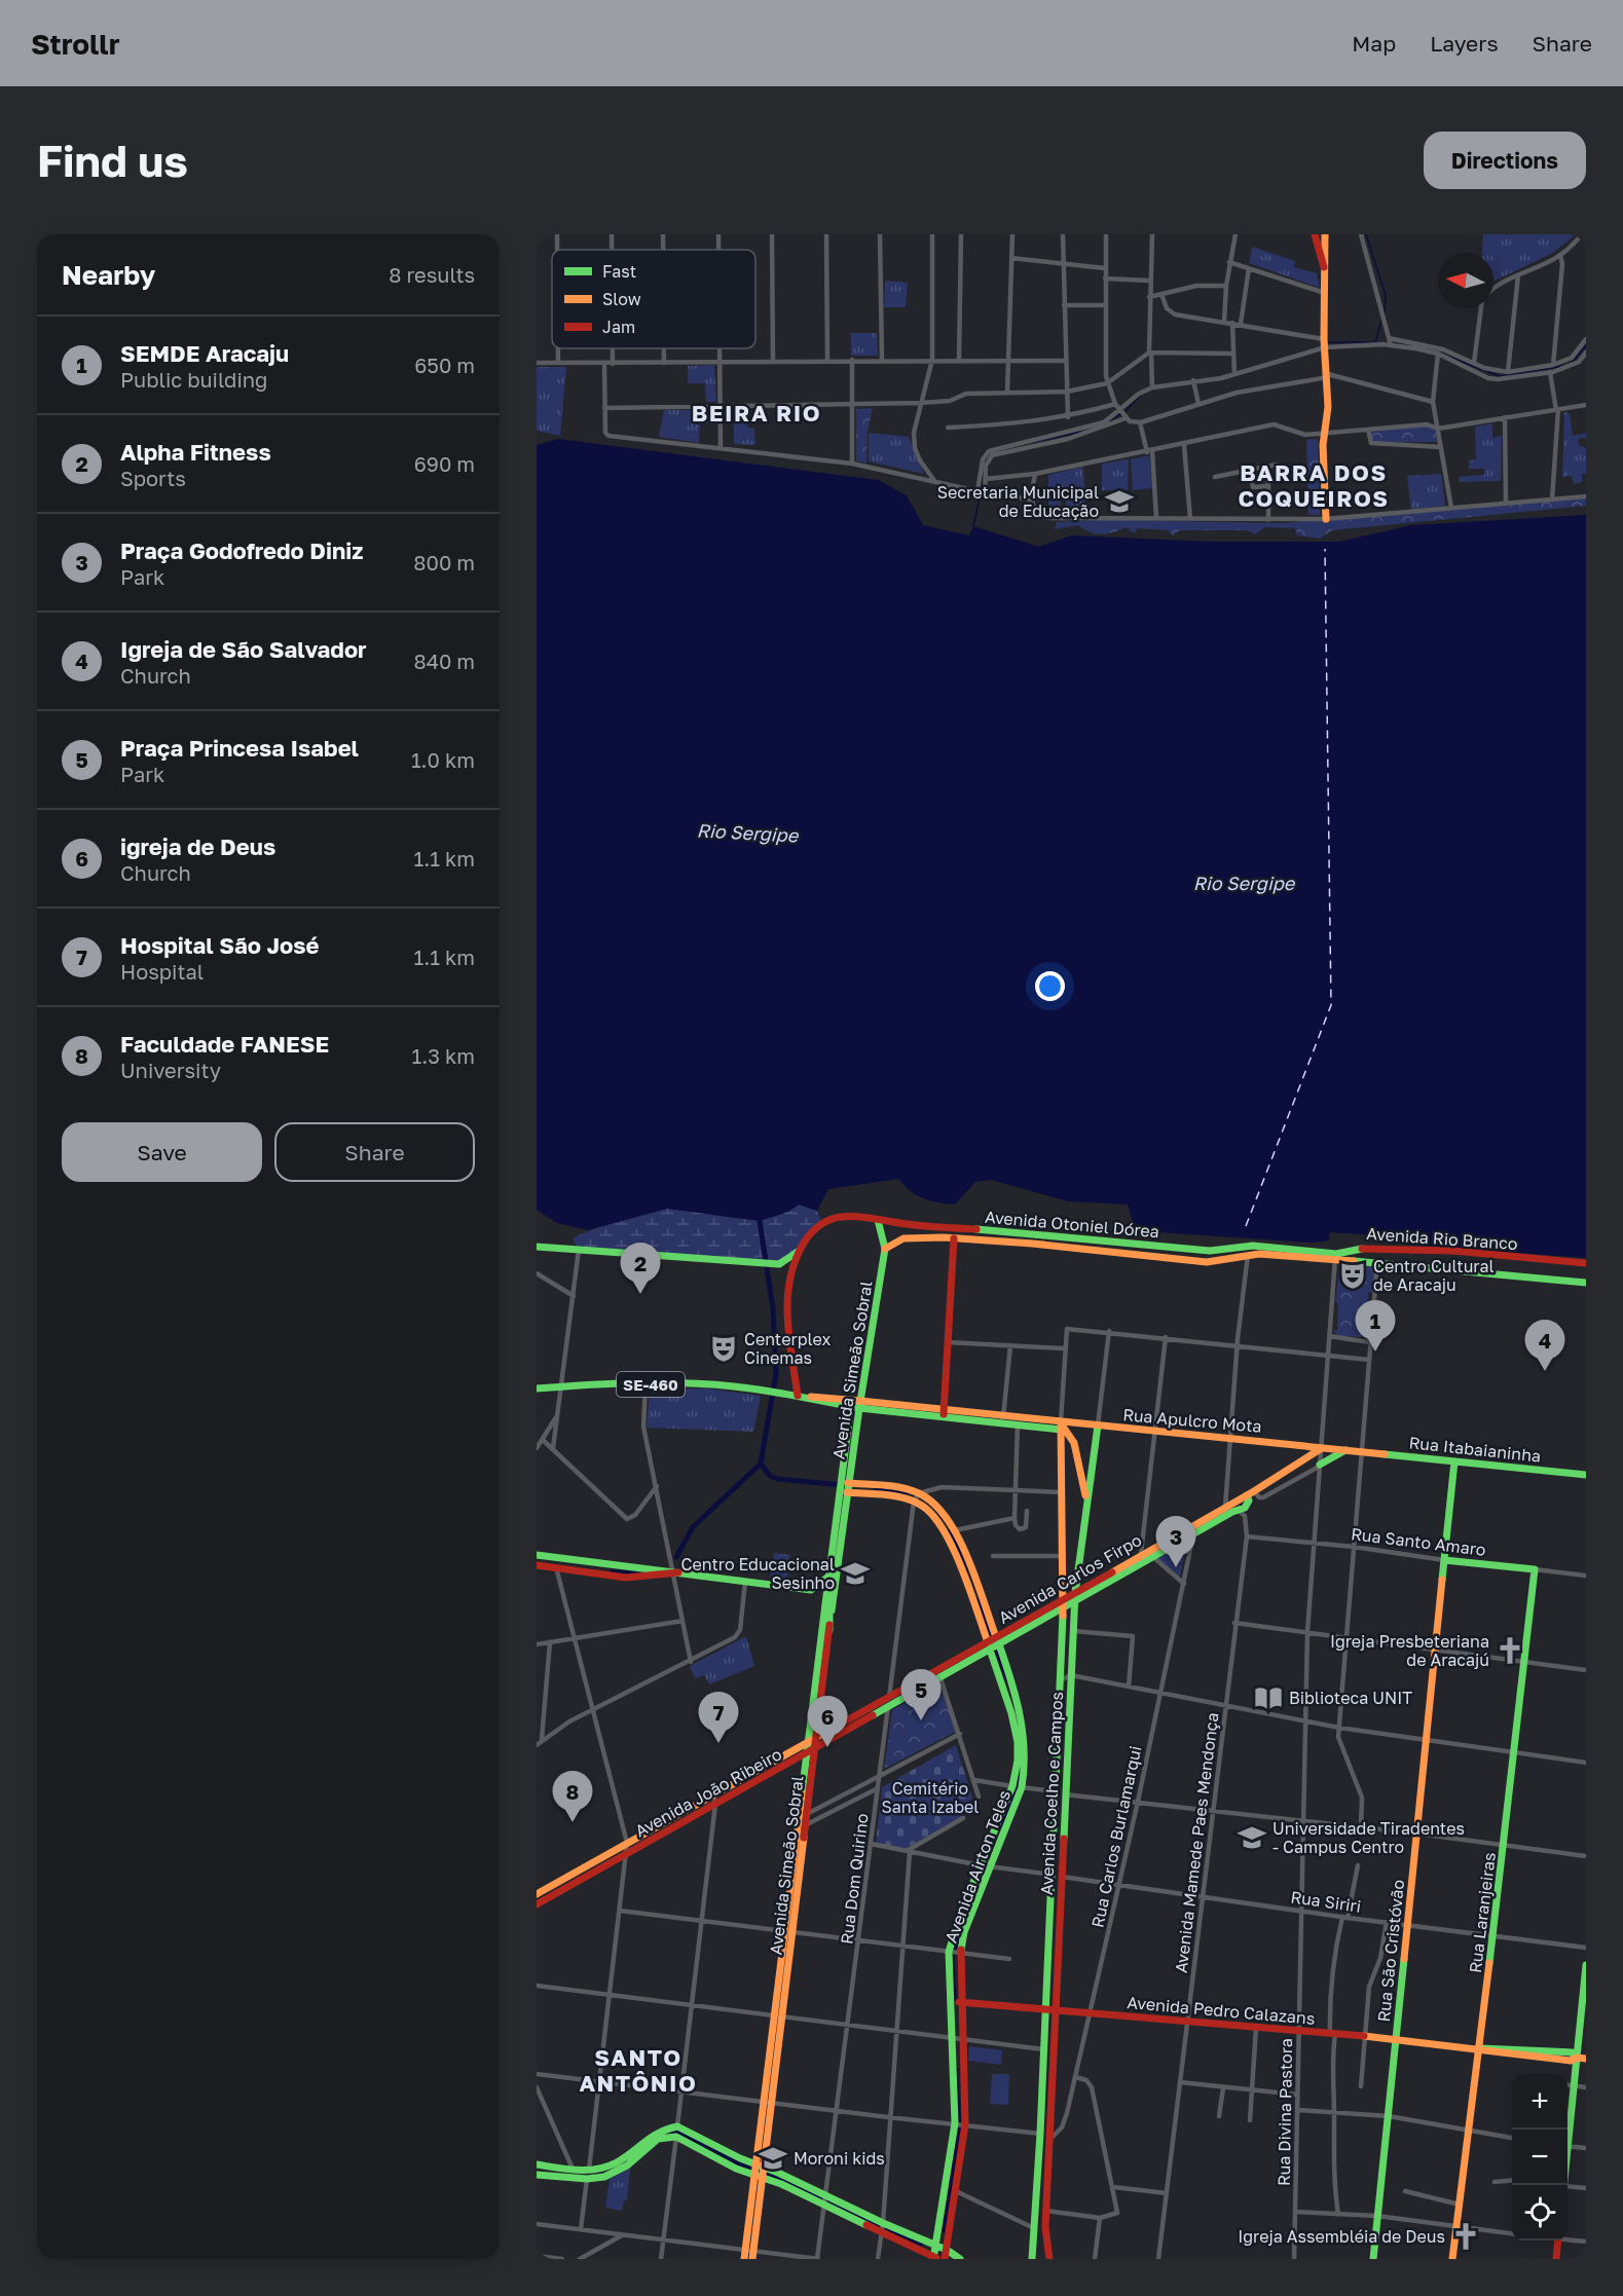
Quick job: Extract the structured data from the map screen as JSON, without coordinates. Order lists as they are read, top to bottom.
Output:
{
  "streets": {
    "main road": [
      "Avenida Otoniel Dórea",
      "Avenida Rio Branco",
      "Avenida Simeão Sobral",
      "SE-460",
      "Rua Apulcro Mota",
      "Rua Itabaianinha",
      "Rua Santo Amaro",
      "Avenida Carlos Firpo",
      "Avenida João Ribeiro",
      "Avenida Coelho e Campos",
      "Avenida Airton Teles",
      "Rua Laranjeiras",
      "Rua São Cristóvão",
      "Avenida Pedro Calazans"
    ],
    "street": [
      "Rua Carlos Burlamarqui",
      "Avenida Mamede Paes Mendonça",
      "Rua Dom Quirino",
      "Rua Siriri",
      "Rua Divina Pastora"
    ]
  },
  "crossings": [
    ["Avenida Otoniel Dórea", "Avenida Rio Branco"],
    ["Avenida Otoniel Dórea", "Avenida Simeão Sobral"],
    ["Avenida Otoniel Dórea", "Rua Divina Pastora"],
    ["Avenida Rio Branco", "Rua Divina Pastora"],
    ["Avenida Simeão Sobral", "SE-460"],
    ["Avenida Simeão Sobral", "Avenida João Ribeiro"],
    ["Avenida Simeão Sobral", "Avenida Airton Teles"],
    ["Rua Apulcro Mota", "Rua Itabaianinha"],
    ["Rua Apulcro Mota", "Avenida Carlos Firpo"],
    ["Rua Apulcro Mota", "Avenida Coelho e Campos"],
    ["Rua Apulcro Mota", "Rua Divina Pastora"],
    ["Rua Itabaianinha", "Rua São Cristóvão"],
    ["Rua Santo Amaro", "Avenida Mamede Paes Mendonça"],
    ["Rua Santo Amaro", "Rua Laranjeiras"],
    ["Rua Santo Amaro", "Rua São Cristóvão"],
    ["Rua Santo Amaro", "Rua Divina Pastora"],
    ["Avenida Carlos Firpo", "Avenida João Ribeiro"],
    ["Avenida Carlos Firpo", "Avenida Coelho e Campos"],
    ["Avenida Carlos Firpo", "Rua Carlos Burlamarqui"],
    ["Avenida Carlos Firpo", "Avenida Mamede Paes Mendonça"],
    ["Avenida Carlos Firpo", "Avenida Airton Teles"],
    ["Avenida Carlos Firpo", "Rua Divina Pastora"],
    ["Avenida João Ribeiro", "Avenida Airton Teles"],
    ["Avenida João Ribeiro", "Rua Dom Quirino"],
    ["Avenida Coelho e Campos", "Rua Carlos Burlamarqui"],
    ["Avenida Coelho e Campos", "Rua Siriri"],
    ["Avenida Coelho e Campos", "Avenida Pedro Calazans"],
    ["Rua Carlos Burlamarqui", "Rua Siriri"],
    ["Rua Carlos Burlamarqui", "Avenida Pedro Calazans"],
    ["Avenida Mamede Paes Mendonça", "Rua Siriri"],
    ["Avenida Mamede Paes Mendonça", "Avenida Pedro Calazans"],
    ["Avenida Airton Teles", "Rua Dom Quirino"],
    ["Avenida Airton Teles", "Avenida Pedro Calazans"],
    ["Rua Siriri", "Rua Laranjeiras"],
    ["Rua Siriri", "Rua São Cristóvão"],
    ["Rua Siriri", "Rua Divina Pastora"],
    ["Rua Laranjeiras", "Avenida Pedro Calazans"],
    ["Rua São Cristóvão", "Avenida Pedro Calazans"],
    ["Avenida Pedro Calazans", "Rua Divina Pastora"]
  ],
  "districts": ["BEIRA RIO", "BARRA DOS COQUEIROS", "SANTO ANTÔNIO"],
  "water": ["Rio Sergipe"],
  "parks": ["Cemitério Santa Izabel"],
  "places": {
    "school or university": [
      "Secretaria Municipal de Educação",
      "Centro Educacional Sesinho",
      "Universidade Tiradentes - Campus Centro",
      "Moroni kids"
    ],
    "theatre": ["Centro Cultural de Aracaju", "Centerplex Cinemas"],
    "church": ["Igreja Presbeteriana de Aracajú", "Igreja Assembléia de Deus"],
    "library": ["Biblioteca UNIT"]
  },
  "legend": ["Fast", "Slow", "Jam"],
  "north": "left",
  "page": {
    "header": "Strollr",
    "nav": ["Map", "Layers", "Share"],
    "buttons": [
      "Directions",
      ["Save", "Share"]
    ],
    "title": "Find us",
    "heading": ["Nearby", "8 results"],
    "list": [
      {
        "mark": "1",
        "name": "SEMDE Aracaju",
        "note": "Public building",
        "value": "650 m"
      },
      {
        "mark": "2",
        "name": "Alpha Fitness",
        "note": "Sports",
        "value": "690 m"
      },
      {
        "mark": "3",
        "name": "Praça Godofredo Diniz",
        "note": "Park",
        "value": "800 m"
      },
      {
        "mark": "4",
        "name": "Igreja de São Salvador",
        "note": "Church",
        "value": "840 m"
      },
      {
        "mark": "5",
        "name": "Praça Princesa Isabel",
        "note": "Park",
        "value": "1.0 km"
      },
      {
        "mark": "6",
        "name": "igreja de Deus",
        "note": "Church",
        "value": "1.1 km"
      },
      {
        "mark": "7",
        "name": "Hospital São José",
        "note": "Hospital",
        "value": "1.1 km"
      },
      {
        "mark": "8",
        "name": "Faculdade FANESE",
        "note": "University",
        "value": "1.3 km"
      }
    ],
    "pins": [
      "2",
      "1",
      "4",
      "3",
      "5",
      "7",
      "6",
      "8"
    ],
    "map_buttons": ["+", "−"]
  }
}
